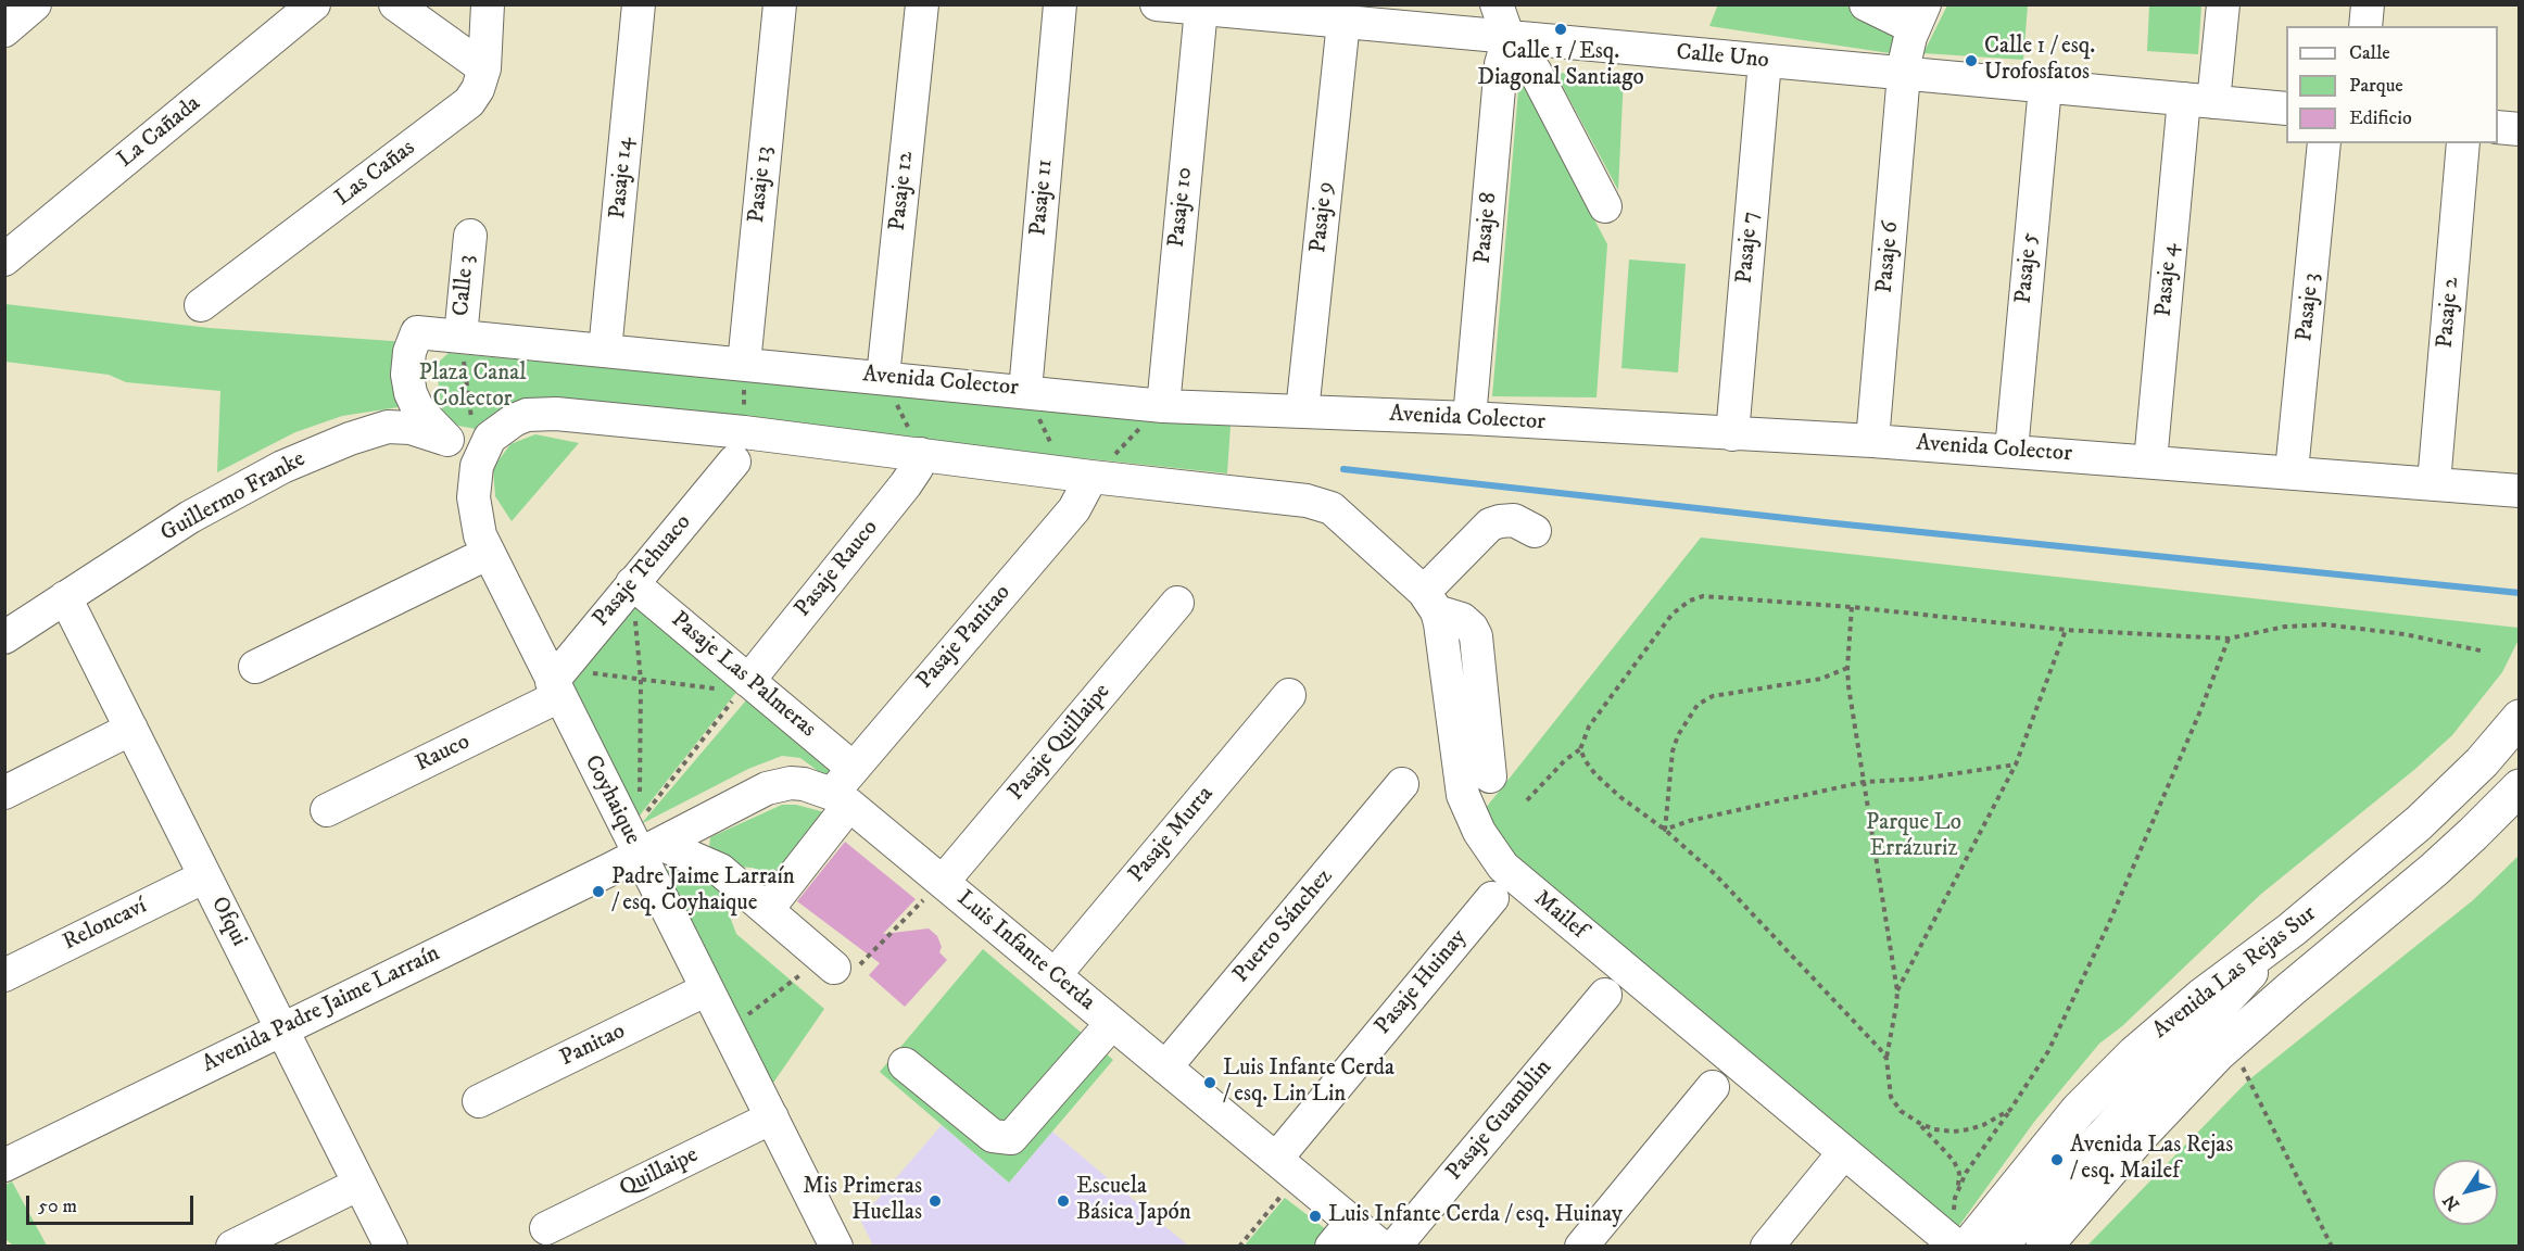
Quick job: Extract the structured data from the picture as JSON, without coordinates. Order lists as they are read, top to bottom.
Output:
{
  "streets": {
    "main road": ["Avenida Las Rejas Sur"],
    "street": [
      "Calle Uno",
      "La Cañada",
      "Las Cañas",
      "Pasaje 14",
      "Pasaje 13",
      "Pasaje 12",
      "Pasaje 11",
      "Pasaje 10",
      "Pasaje 9",
      "Pasaje 8",
      "Pasaje 7",
      "Pasaje 6",
      "Pasaje 5",
      "Pasaje 4",
      "Calle 3",
      "Pasaje 3",
      "Pasaje 2",
      "Avenida Colector",
      "Guillermo Franke",
      "Pasaje Rauco",
      "Pasaje Tehuaco",
      "Pasaje Panitao",
      "Pasaje Las Palmeras",
      "Pasaje Quillaipe",
      "Rauco",
      "Coyhaique",
      "Pasaje Murta",
      "Mailef",
      "Ofqui",
      "Reloncaví",
      "Puerto Sánchez",
      "Luis Infante Cerda",
      "Pasaje Huinay",
      "Avenida Padre Jaime Larraín",
      "Panitao",
      "Pasaje Guamblin",
      "Quillaipe"
    ]
  },
  "crossings": [
    ["Calle Uno", "Pasaje 10"],
    ["Calle Uno", "Pasaje 9"],
    ["Calle Uno", "Pasaje 8"],
    ["Calle Uno", "Pasaje 7"],
    ["Calle Uno", "Pasaje 6"],
    ["Calle Uno", "Pasaje 5"],
    ["Calle Uno", "Pasaje 4"],
    ["Pasaje 14", "Avenida Colector"],
    ["Pasaje 13", "Avenida Colector"],
    ["Pasaje 12", "Avenida Colector"],
    ["Pasaje 11", "Avenida Colector"],
    ["Pasaje 10", "Avenida Colector"],
    ["Pasaje 9", "Avenida Colector"],
    ["Pasaje 8", "Avenida Colector"],
    ["Pasaje 7", "Avenida Colector"],
    ["Pasaje 6", "Avenida Colector"],
    ["Pasaje 5", "Avenida Colector"],
    ["Pasaje 4", "Avenida Colector"],
    ["Calle 3", "Avenida Colector"],
    ["Pasaje 3", "Avenida Colector"],
    ["Pasaje 2", "Avenida Colector"],
    ["Avenida Colector", "Guillermo Franke"],
    ["Avenida Colector", "Coyhaique"],
    ["Guillermo Franke", "Coyhaique"],
    ["Guillermo Franke", "Ofqui"],
    ["Pasaje Rauco", "Pasaje Las Palmeras"],
    ["Pasaje Tehuaco", "Pasaje Las Palmeras"],
    ["Pasaje Tehuaco", "Rauco"],
    ["Pasaje Tehuaco", "Coyhaique"],
    ["Pasaje Panitao", "Pasaje Las Palmeras"],
    ["Pasaje Panitao", "Luis Infante Cerda"],
    ["Pasaje Quillaipe", "Luis Infante Cerda"],
    ["Rauco", "Coyhaique"],
    ["Coyhaique", "Luis Infante Cerda"],
    ["Coyhaique", "Avenida Padre Jaime Larraín"],
    ["Coyhaique", "Panitao"],
    ["Coyhaique", "Quillaipe"],
    ["Pasaje Murta", "Luis Infante Cerda"],
    ["Mailef", "Avenida Las Rejas Sur"],
    ["Ofqui", "Reloncaví"],
    ["Ofqui", "Avenida Padre Jaime Larraín"],
    ["Puerto Sánchez", "Luis Infante Cerda"],
    ["Luis Infante Cerda", "Pasaje Huinay"],
    ["Luis Infante Cerda", "Avenida Padre Jaime Larraín"]
  ],
  "parks": ["Plaza Canal Colector", "Parque Lo Errázuriz"],
  "places": [
    "Calle 1 / Esq. Diagonal Santiago",
    "Calle 1 / esq. Urofosfatos",
    "Padre Jaime Larraín / esq. Coyhaique",
    "Luis Infante Cerda / esq. Lin Lin",
    "Avenida Las Rejas / esq. Mailef",
    "Mis Primeras Huellas",
    "Escuela Básica Japón",
    "Luis Infante Cerda / esq. Huinay"
  ],
  "legend": ["Calle", "Parque", "Edificio"],
  "scale_bar": "50 m",
  "north": "bottom left"
}
